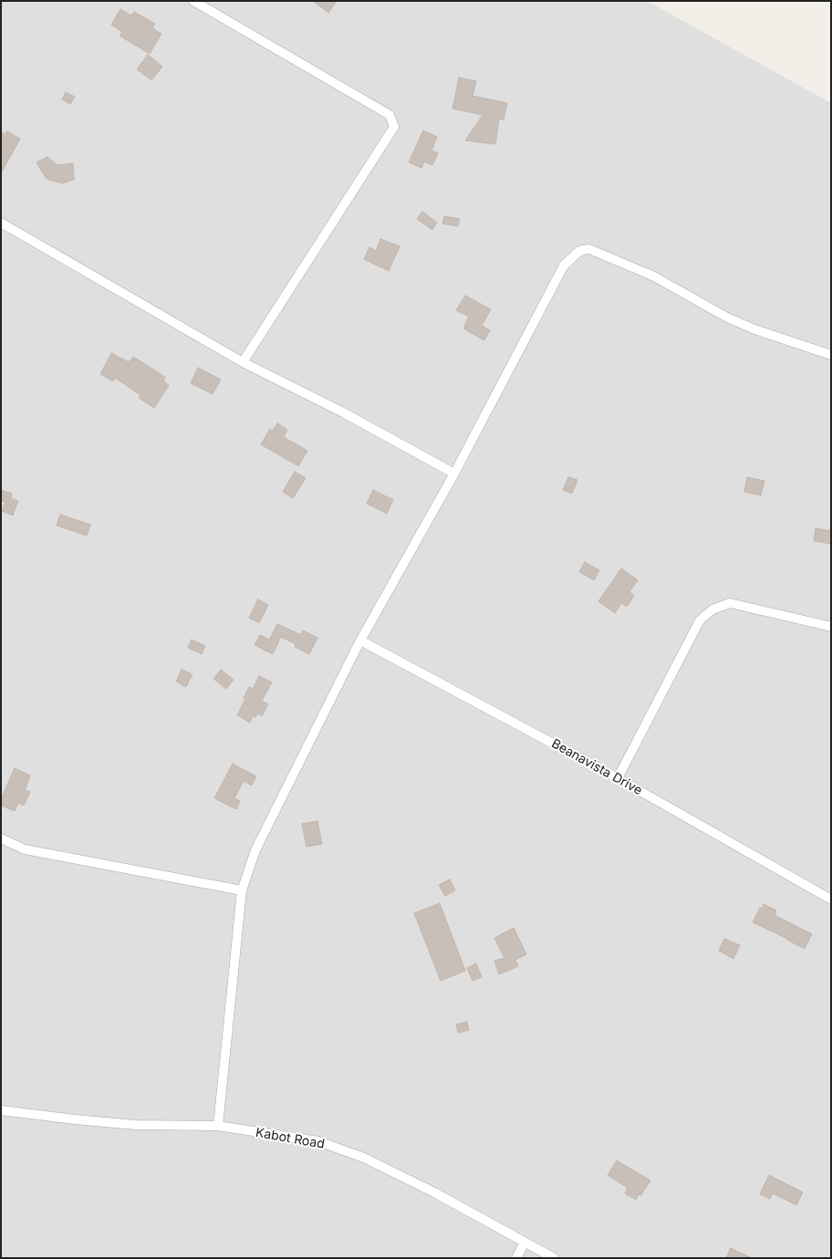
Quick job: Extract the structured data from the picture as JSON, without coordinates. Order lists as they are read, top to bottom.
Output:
{
  "streets": {
    "street": ["Beanavista Drive", "Kabot Road"]
  }
}
